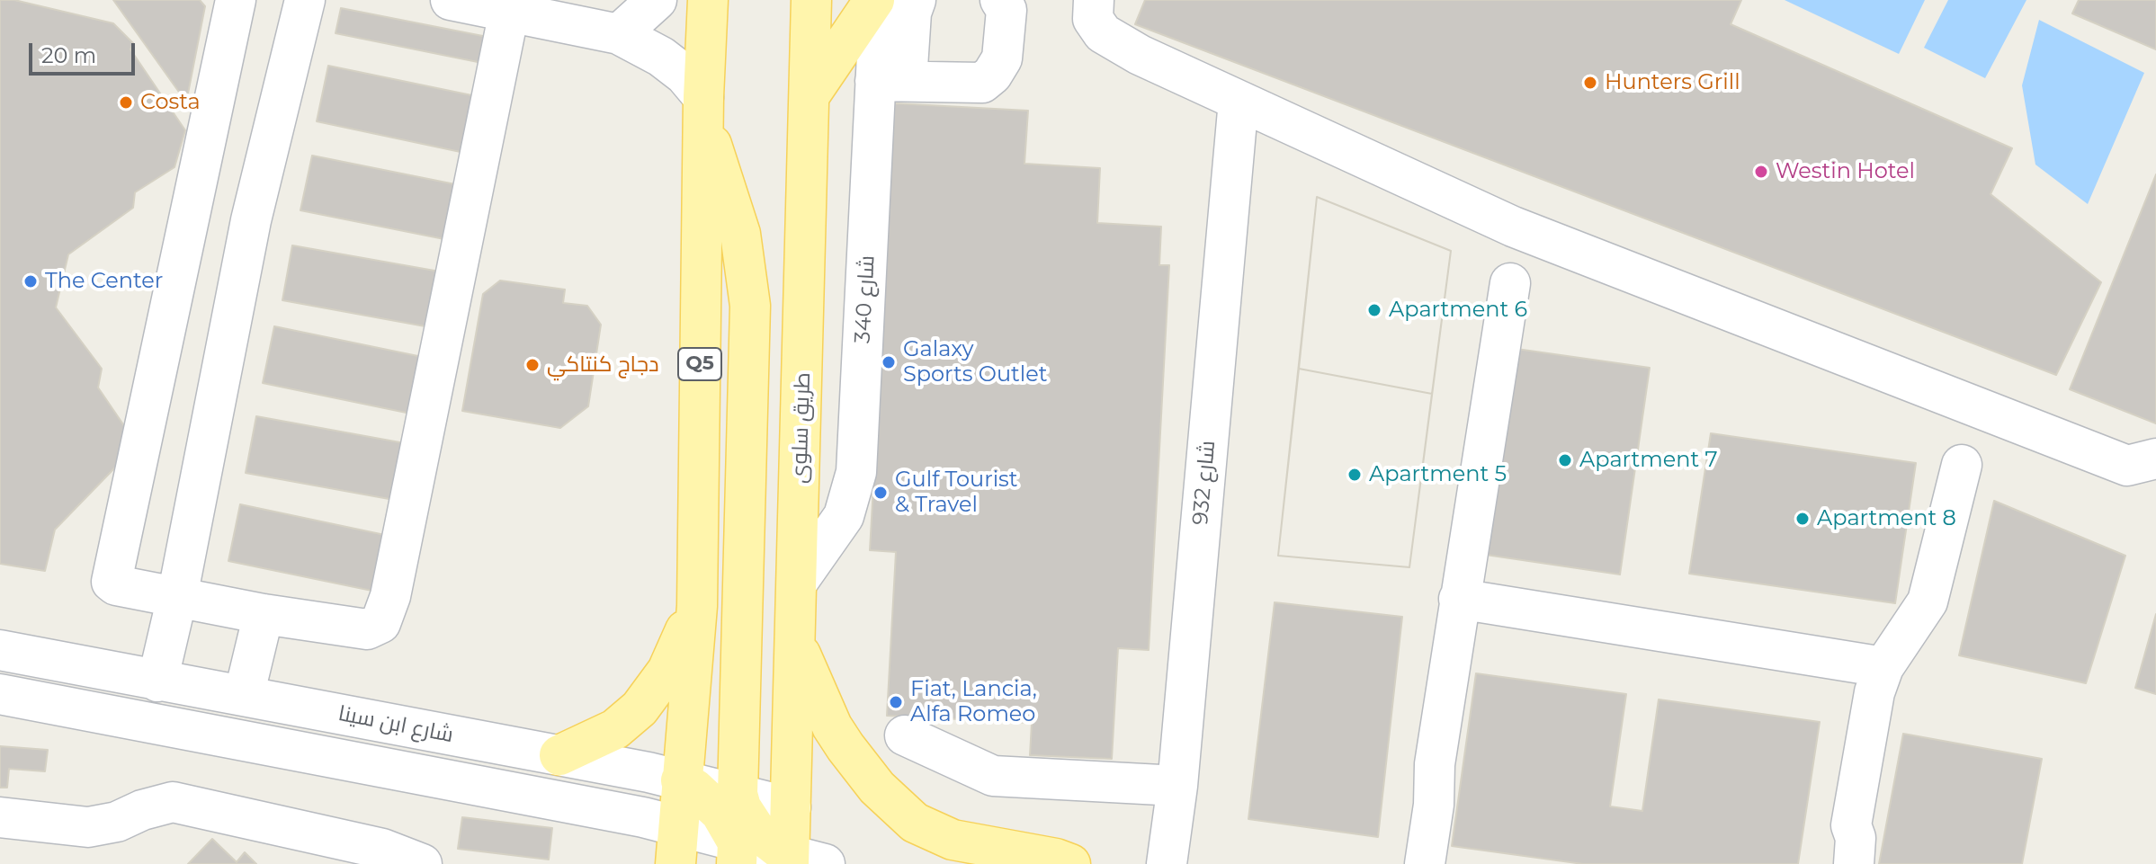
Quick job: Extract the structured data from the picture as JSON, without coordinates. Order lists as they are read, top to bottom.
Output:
{
  "streets": {
    "main road": ["Q5", "طريق سلوى"],
    "street": ["شارع 340", "شارع 932", "شارع ابن سينا"]
  },
  "crossings": [
    ["شارع 340", "طريق سلوى"],
    ["Q5", "شارع ابن سينا"],
    ["طريق سلوى", "شارع ابن سينا"]
  ],
  "places": [
    "Hunters Grill",
    "Costa",
    "Westin Hotel",
    "The Center",
    "Apartment 6",
    "Galaxy Sports Outlet",
    "دجاج كنتاكي",
    "Apartment 7",
    "Apartment 5",
    "Gulf Tourist & Travel",
    "Apartment 8",
    "Fiat, Lancia, Alfa Romeo"
  ],
  "scale_bar": "20 m"
}
